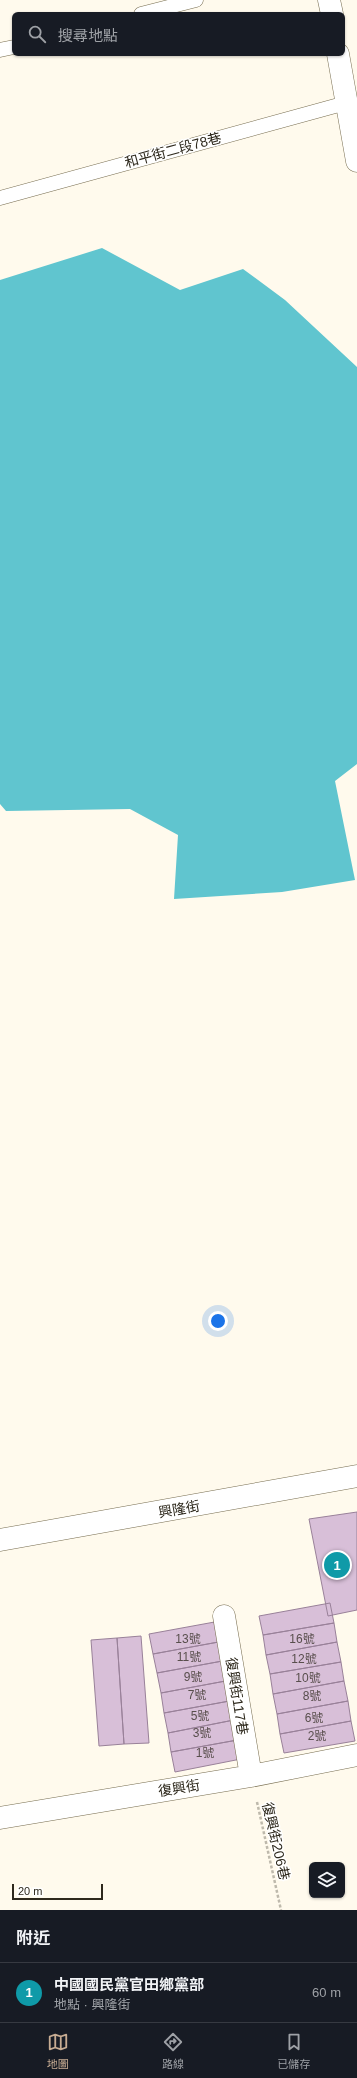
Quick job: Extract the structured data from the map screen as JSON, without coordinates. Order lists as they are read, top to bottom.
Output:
{
  "streets": {
    "street": ["興隆街", "復興街117巷", "復興街"],
    "lane": ["和平街二段78巷"],
    "path": ["復興街206巷"]
  },
  "crossings": [
    ["復興街117巷", "復興街"],
    ["復興街117巷", "復興街206巷"],
    ["復興街", "復興街206巷"]
  ],
  "house_numbers": [
    "13號",
    "16號",
    "11號",
    "12號",
    "9號",
    "10號",
    "7號",
    "8號",
    "5號",
    "6號",
    "3號",
    "2號",
    "1號"
  ],
  "scale_bar": "20 m",
  "page": {
    "search": "搜尋地點",
    "pins": "1",
    "scale": "20 m",
    "heading": "附近",
    "list": [
      {
        "mark": "1",
        "name": "中國國民黨官田鄉黨部",
        "note": "地點 · 興隆街",
        "value": "60 m"
      }
    ],
    "nav": ["地圖", "路線", "已儲存"]
  }
}
